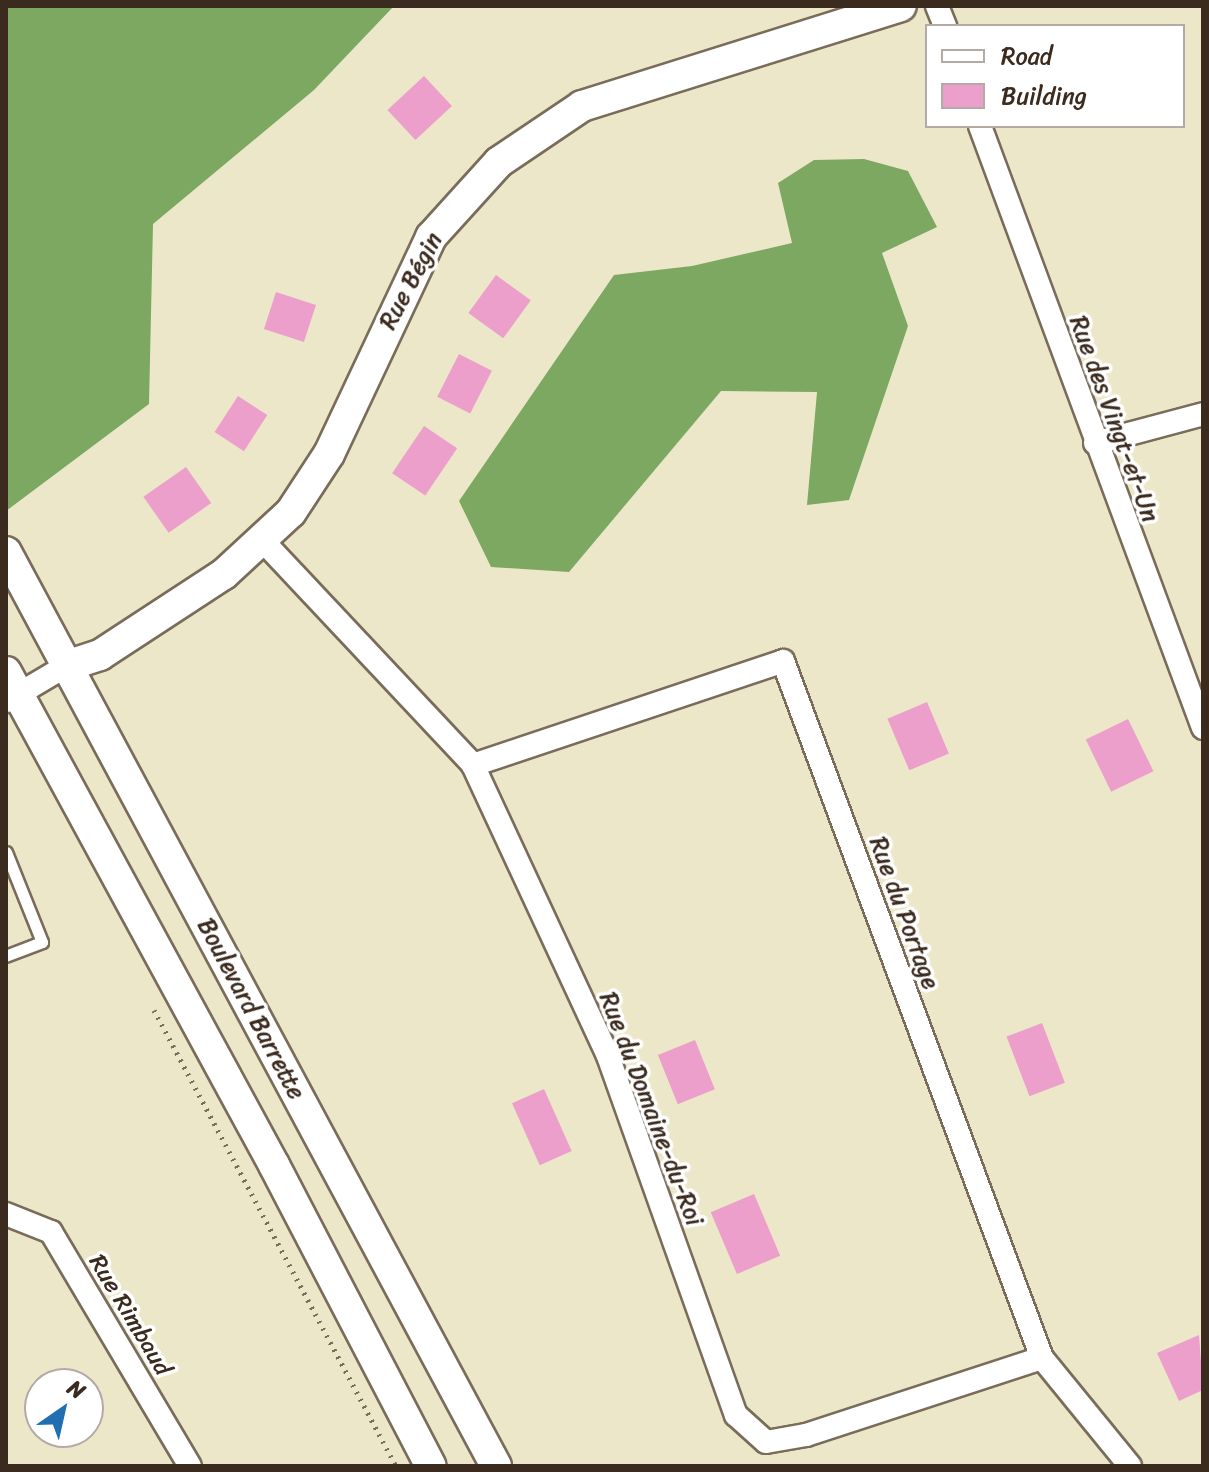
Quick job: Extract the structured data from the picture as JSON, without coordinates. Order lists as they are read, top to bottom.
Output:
{
  "streets": {
    "main road": ["Rue Bégin", "Boulevard Barrette"],
    "street": [
      "Rue des Vingt-et-Un",
      "Rue du Portage",
      "Rue du Domaine-du-Roi",
      "Rue Rimbaud"
    ]
  },
  "crossings": [
    ["Rue Bégin", "Boulevard Barrette"],
    ["Rue Bégin", "Rue du Domaine-du-Roi"],
    ["Rue du Portage", "Rue du Domaine-du-Roi"]
  ],
  "legend": ["Road", "Building"],
  "north": "top right"
}
